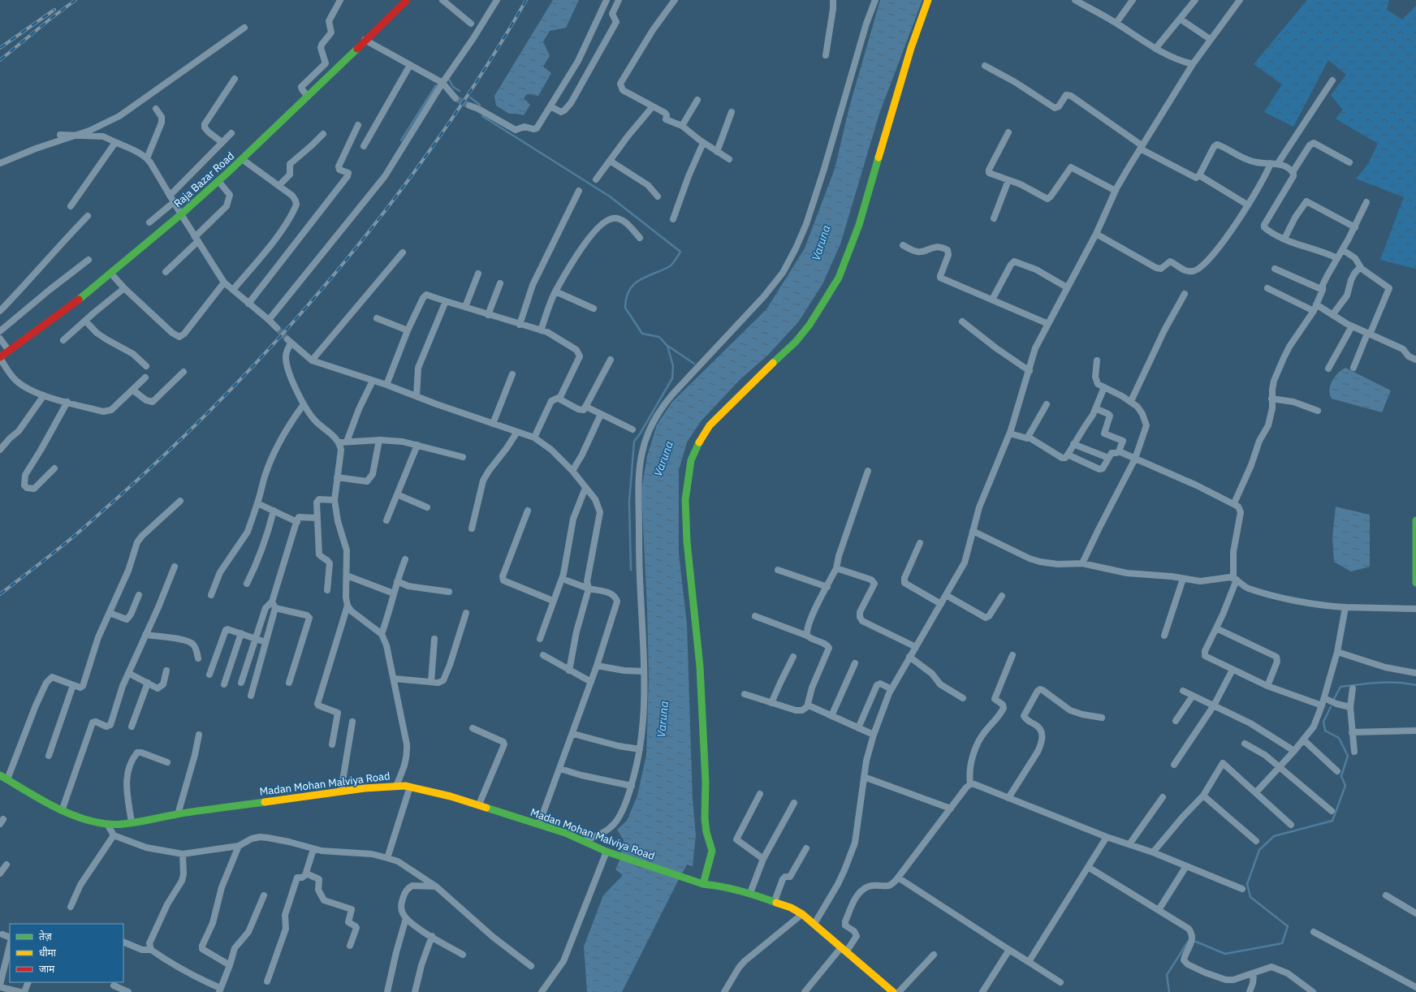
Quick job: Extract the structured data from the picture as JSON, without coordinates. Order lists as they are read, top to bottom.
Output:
{
  "streets": {
    "main road": ["Raja Bazar Road", "Madan Mohan Malviya Road"]
  },
  "water": ["Varuna"],
  "legend": ["तेज़", "धीमा", "जाम"]
}
